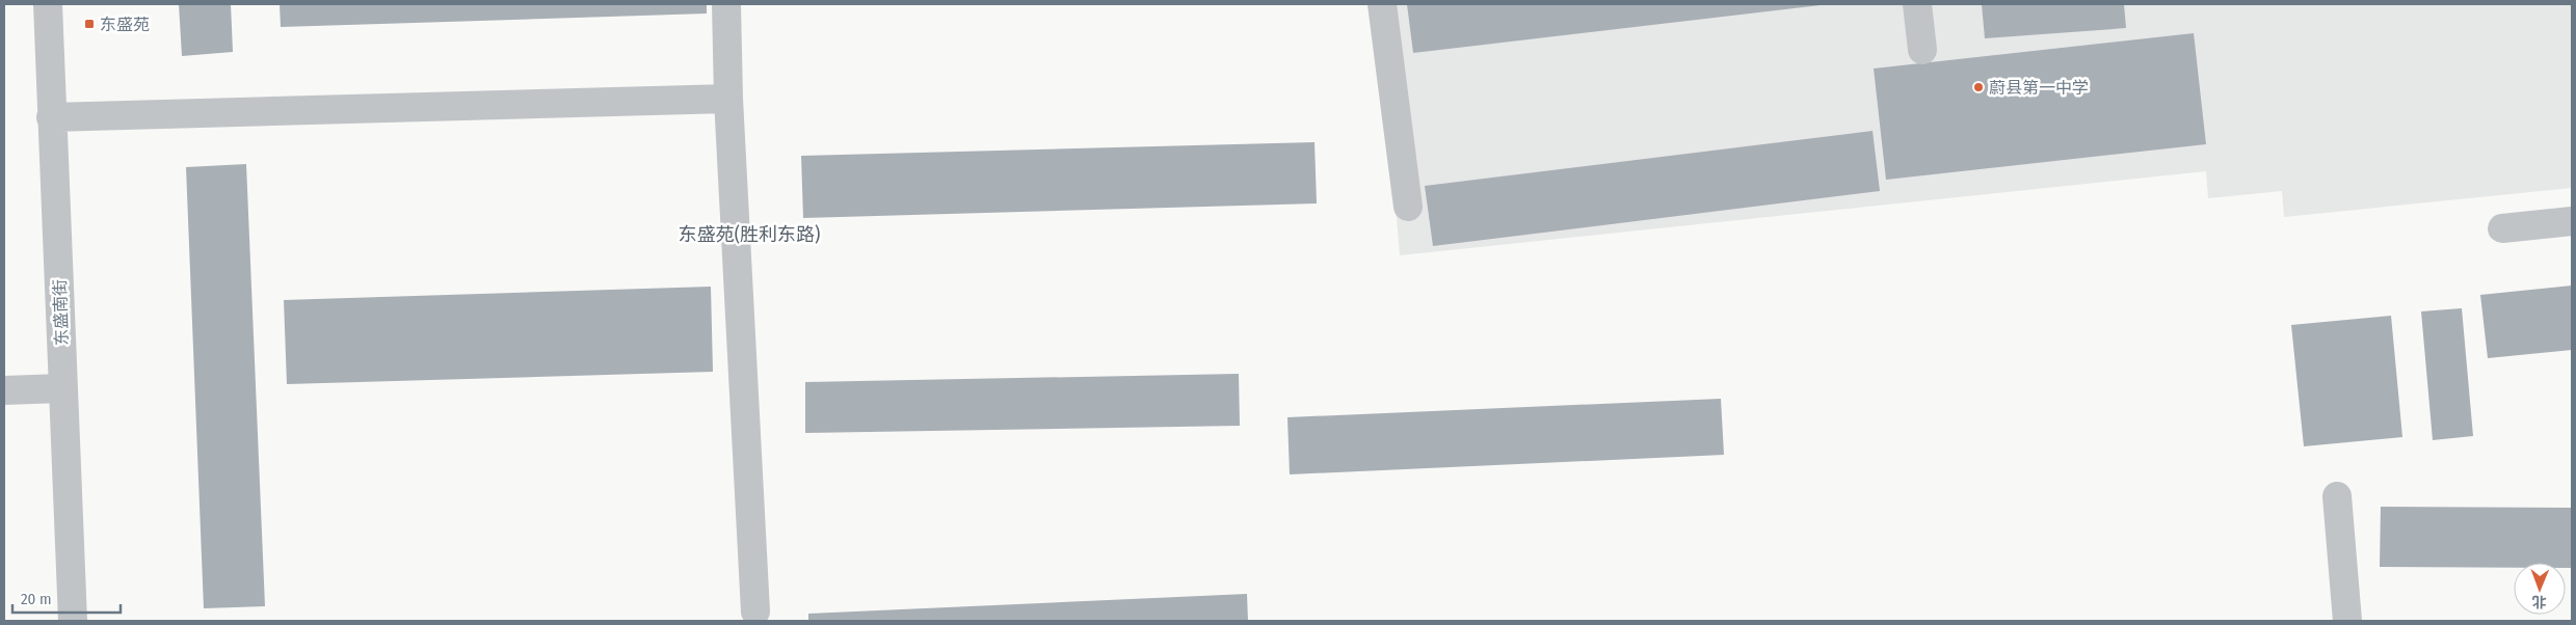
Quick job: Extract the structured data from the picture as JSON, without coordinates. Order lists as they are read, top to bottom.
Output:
{
  "streets": {
    "street": ["东盛南街"]
  },
  "districts": ["东盛苑(胜利东路)"],
  "places": {
    "transit": ["东盛苑"],
    "other": ["蔚县第一中学"]
  },
  "scale_bar": "20 m",
  "north": "bottom"
}
